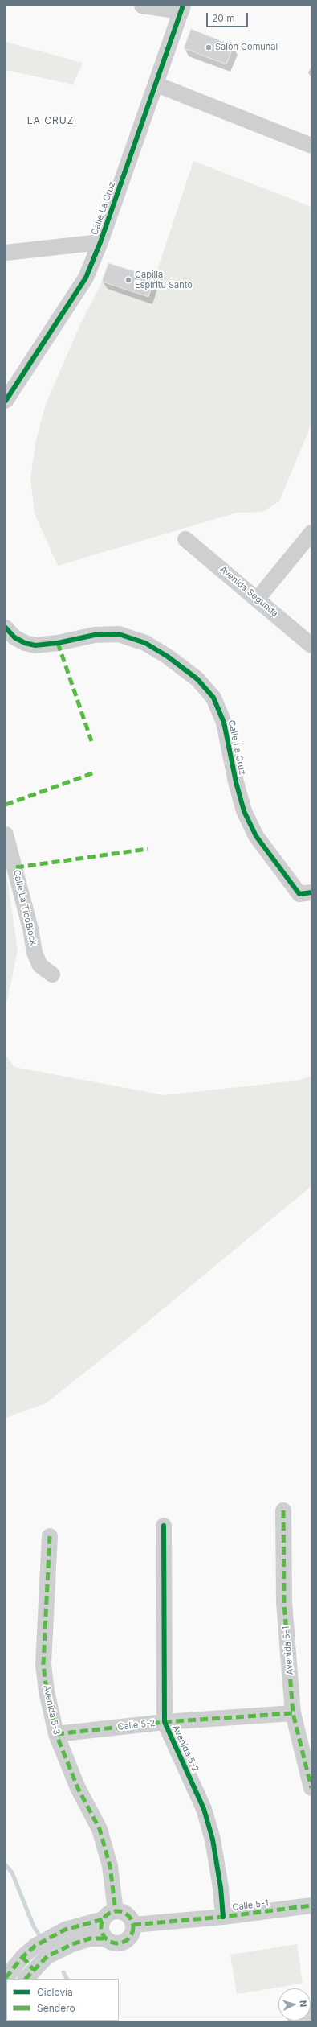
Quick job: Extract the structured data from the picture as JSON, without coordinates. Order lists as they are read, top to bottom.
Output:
{
  "streets": {
    "street": [
      "Calle La Cruz",
      "Avenida Segunda",
      "Calle La TicoBlock",
      "Avenida 5-1",
      "Avenida 5-3",
      "Calle 5-2",
      "Avenida 5-2",
      "Calle 5-1"
    ]
  },
  "crossings": [
    ["Avenida 5-1", "Calle 5-2"],
    ["Avenida 5-3", "Calle 5-2"],
    ["Avenida 5-3", "Calle 5-1"],
    ["Calle 5-2", "Avenida 5-2"],
    ["Avenida 5-2", "Calle 5-1"]
  ],
  "districts": ["LA CRUZ"],
  "places": ["Salón Comunal", "Capilla Espíritu Santo"],
  "legend": ["Ciclovía", "Sendero"],
  "scale_bar": "20 m",
  "north": "right"
}
